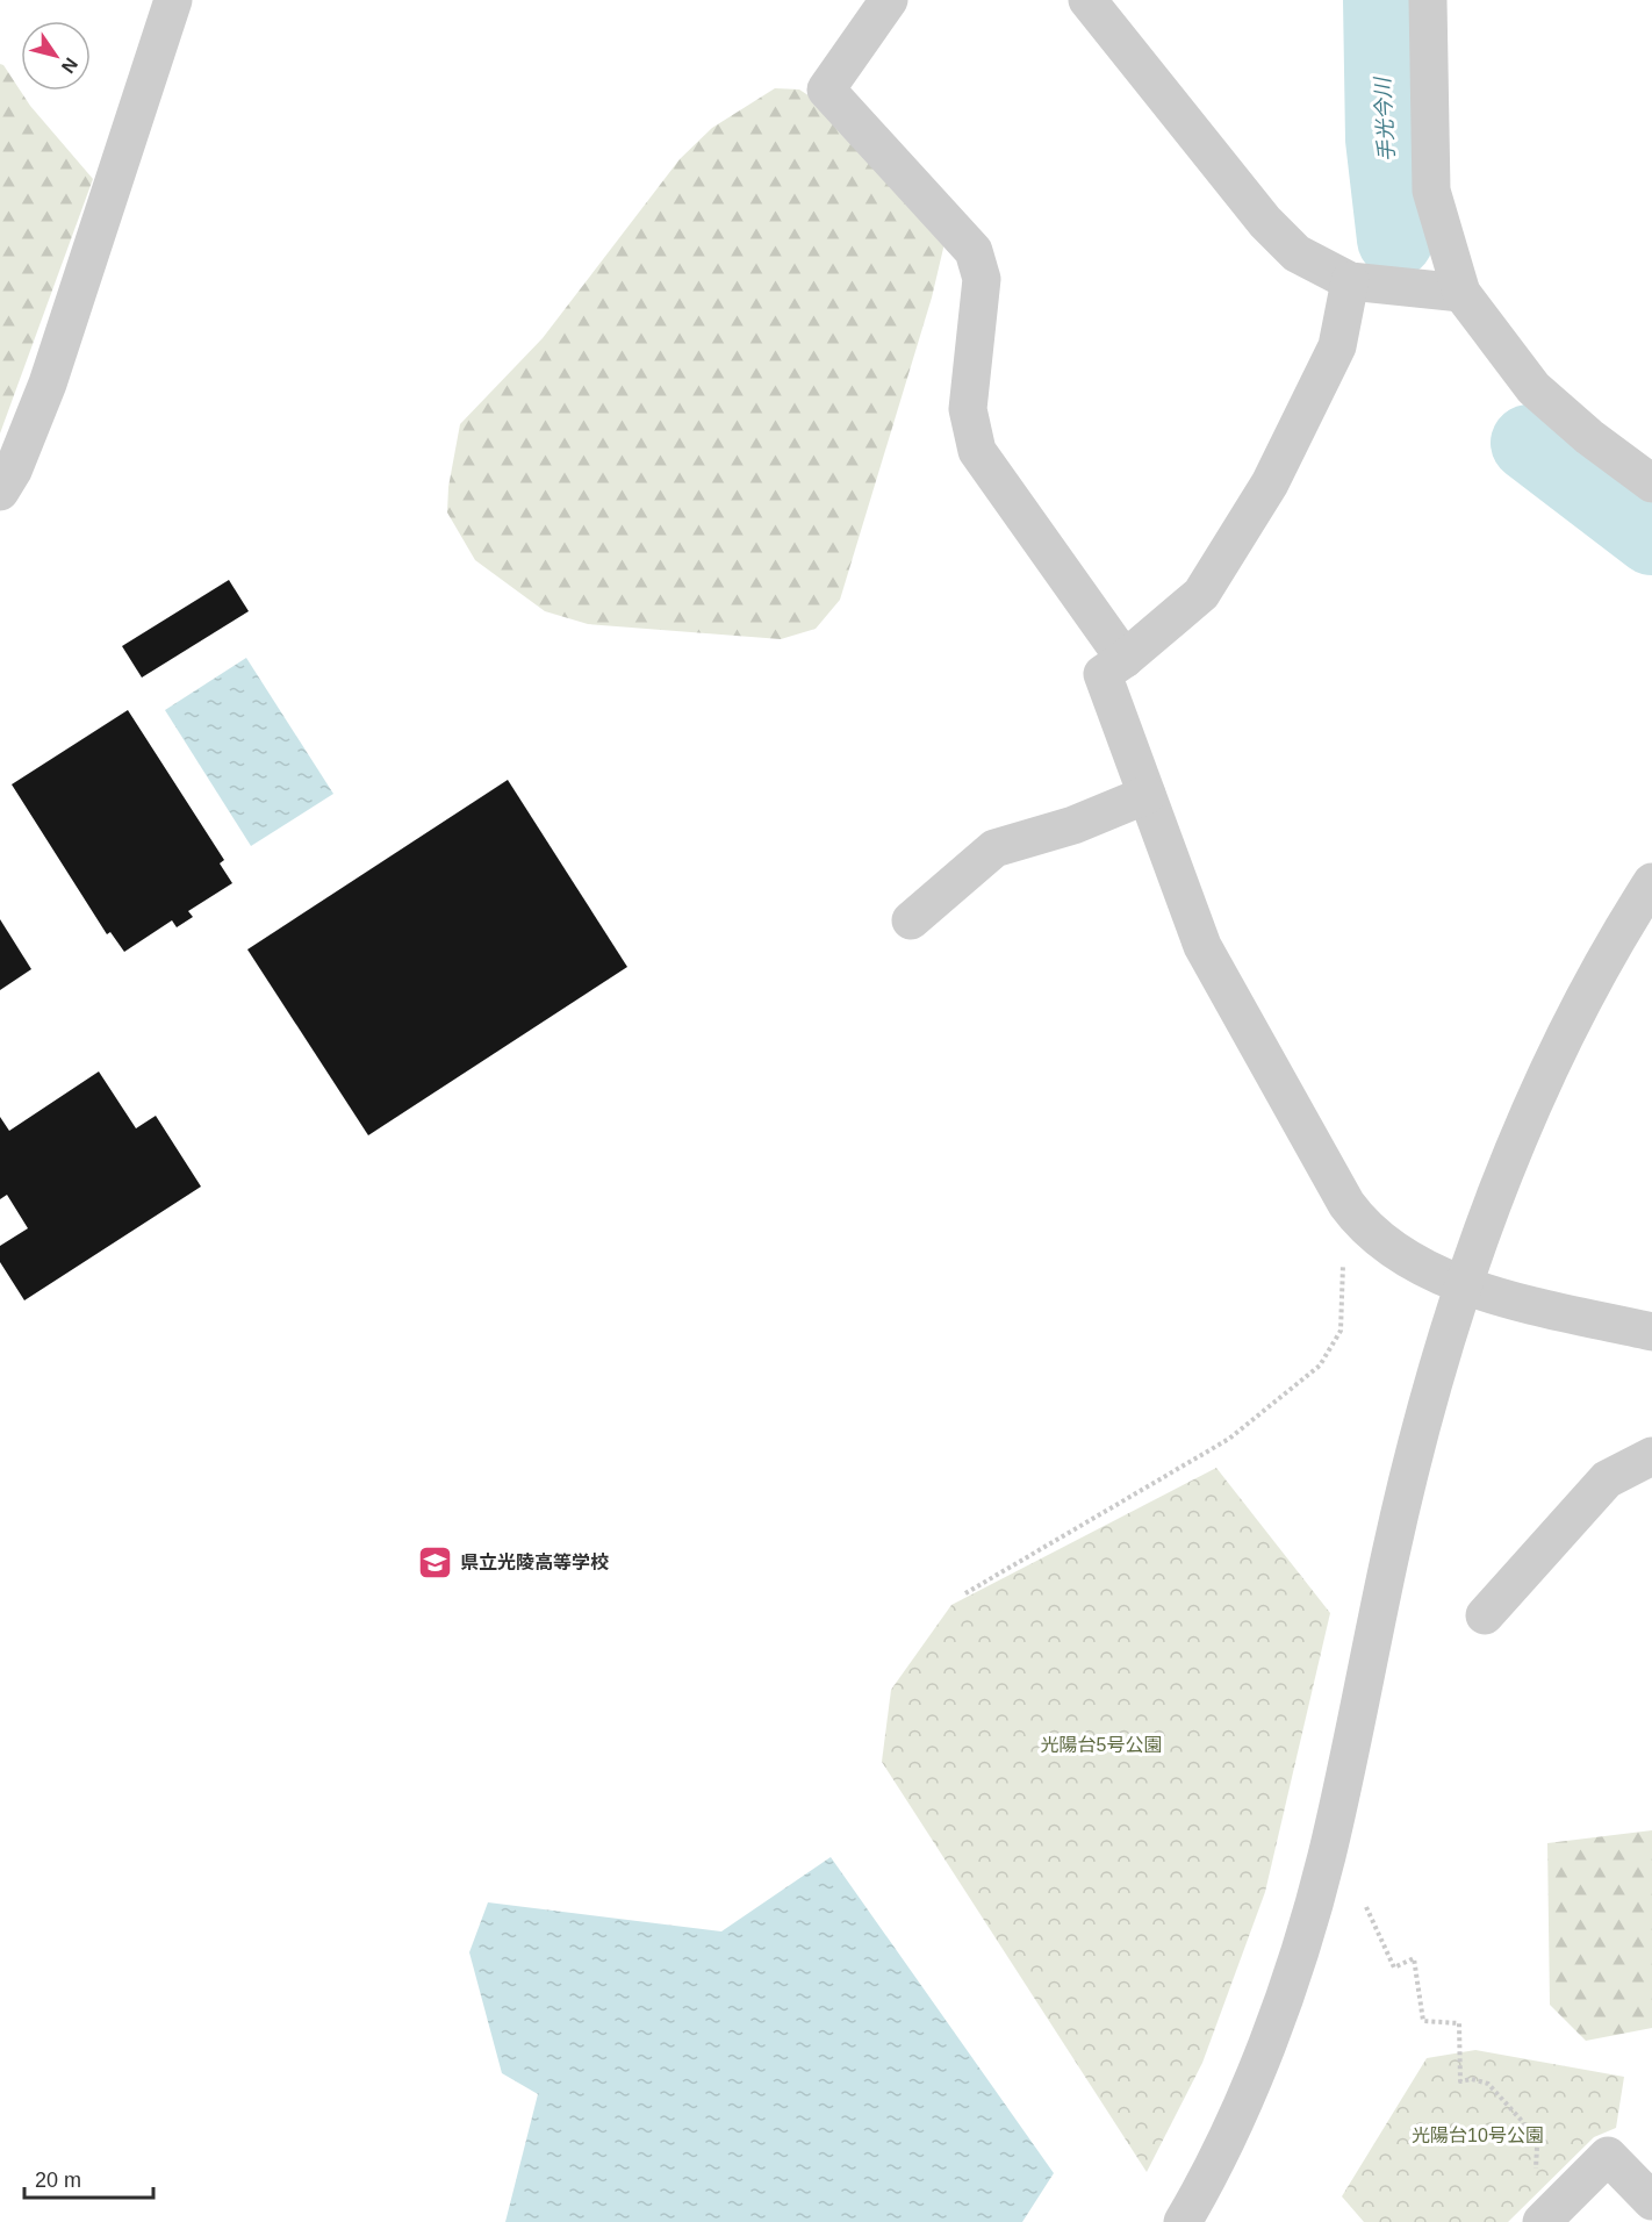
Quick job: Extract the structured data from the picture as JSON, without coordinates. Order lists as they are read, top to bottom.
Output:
{
  "water": ["手光今川"],
  "parks": ["光陽台5号公園", "光陽台10号公園"],
  "places": {
    "school or university": ["県立光陵高等学校"]
  },
  "scale_bar": "20 m",
  "north": "bottom right"
}
